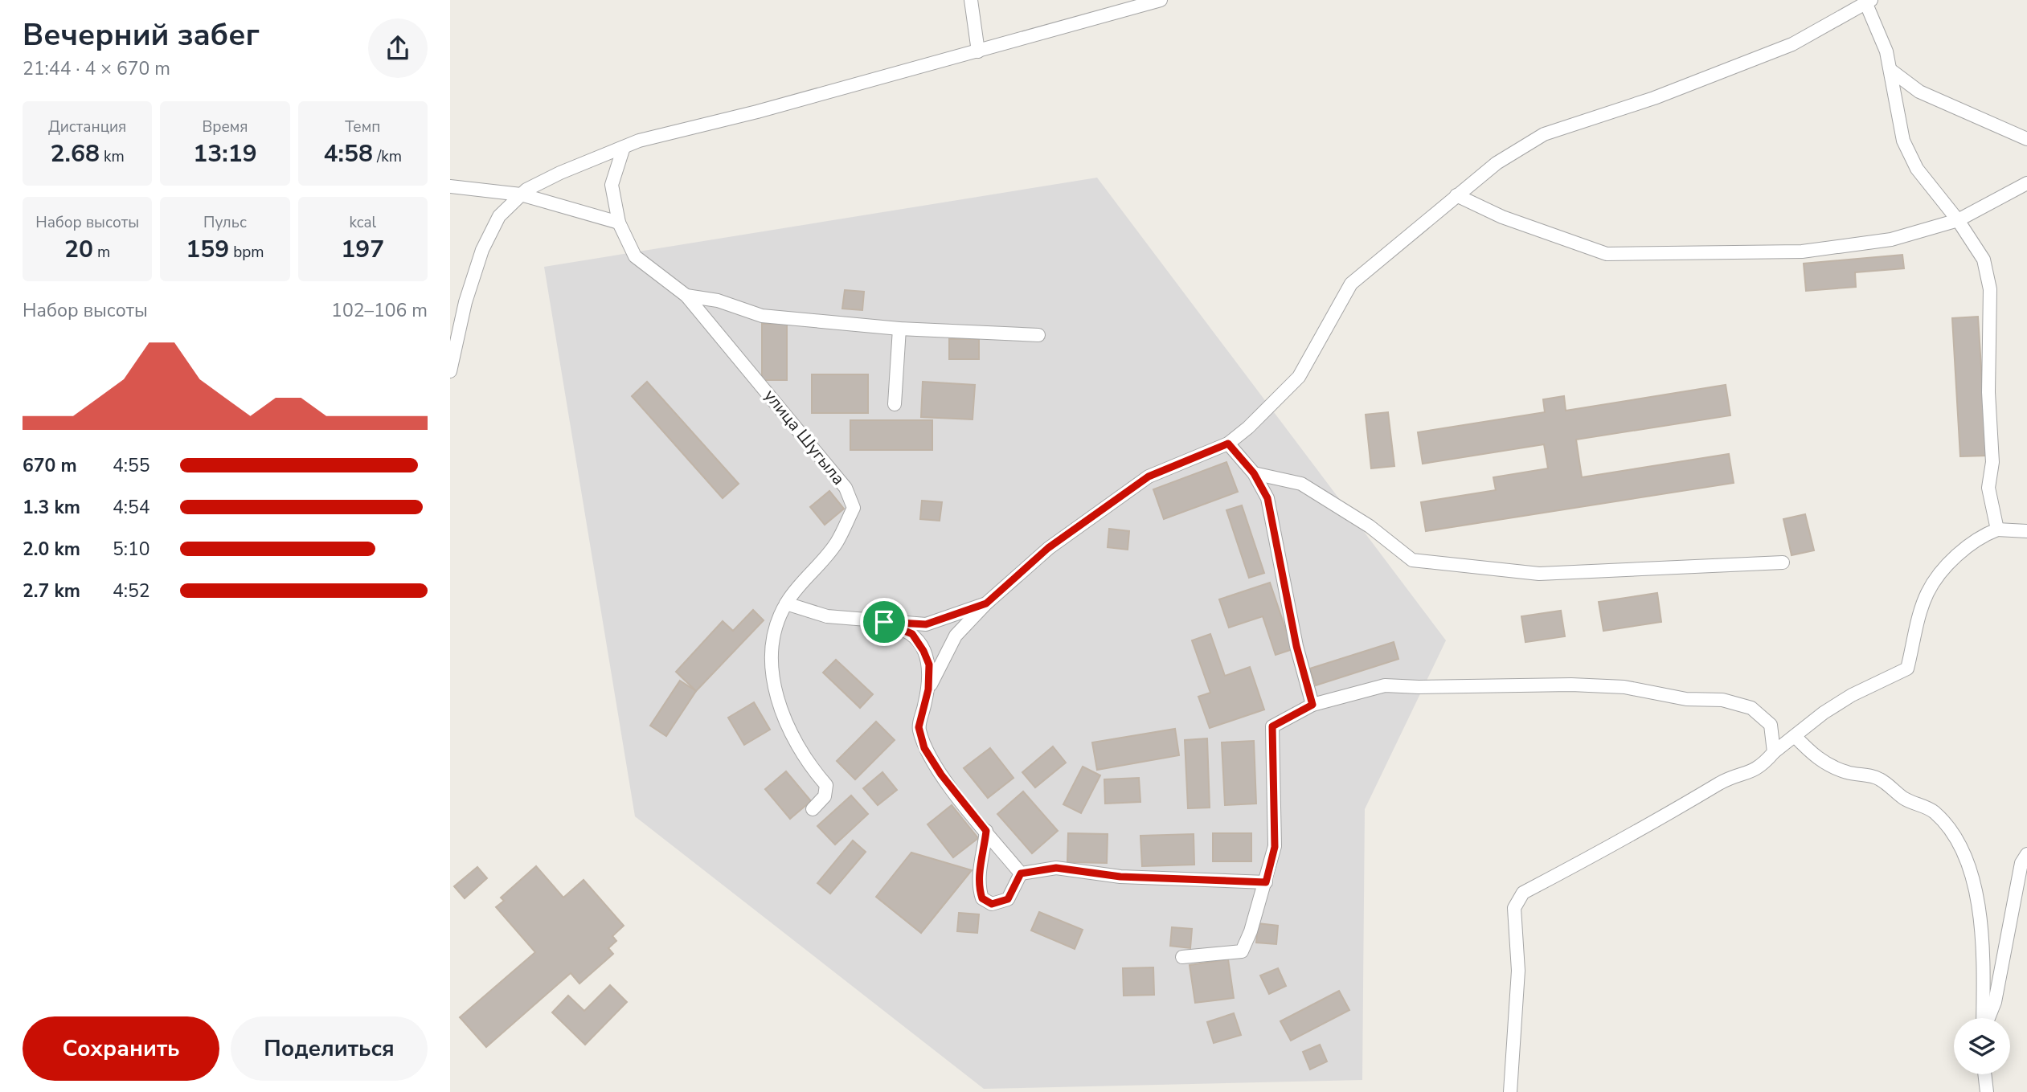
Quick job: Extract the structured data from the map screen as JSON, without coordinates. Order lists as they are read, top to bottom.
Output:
{
  "streets": {
    "street": ["улица Шугыла"]
  },
  "page": {
    "heading": ["Вечерний забег", "21:44 · 4 × 670 m"],
    "stats": [
      ["Дистанция", "2.68 km"],
      ["Время", "13:19"],
      ["Темп", "4:58 /km"],
      ["Набор высоты", "20 m"],
      ["Пульс", "159 bpm"],
      ["kcal", "197"]
    ],
    "chart": ["Набор высоты", "102–106 m"],
    "list": [
      {
        "name": "670 m",
        "note": "4:55"
      },
      {
        "name": "1.3 km",
        "note": "4:54"
      },
      {
        "name": "2.0 km",
        "note": "5:10"
      },
      {
        "name": "2.7 km",
        "note": "4:52"
      }
    ],
    "buttons": ["Сохранить", "Поделиться"]
  }
}
